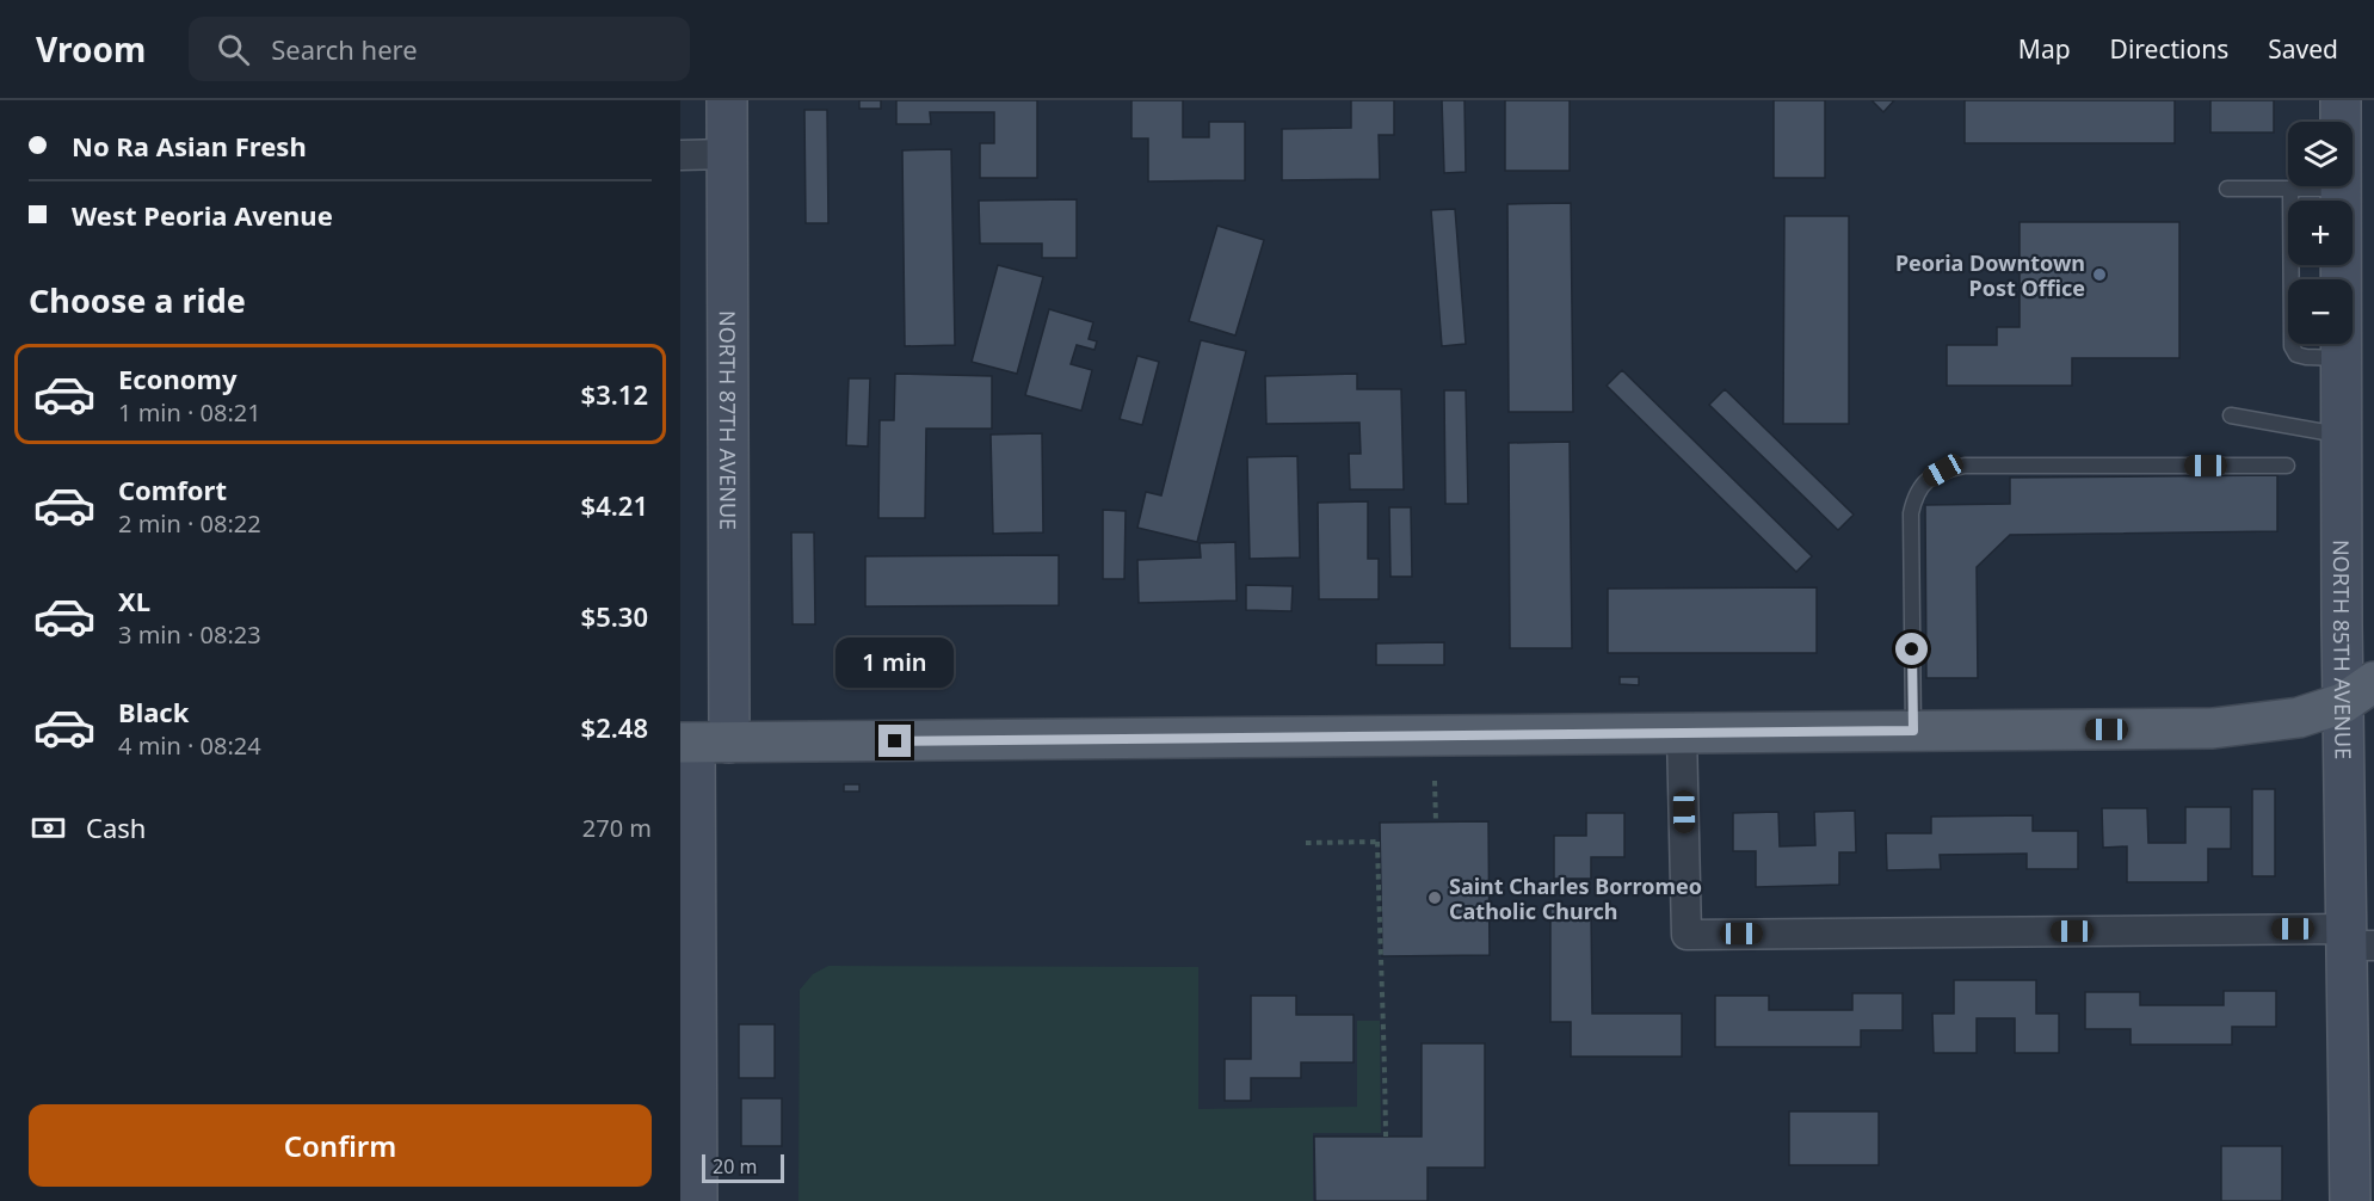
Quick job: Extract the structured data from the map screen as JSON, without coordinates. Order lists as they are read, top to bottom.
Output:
{
  "streets": {
    "street": ["NORTH 87TH AVENUE", "NORTH 85TH AVENUE"]
  },
  "places": ["Peoria Downtown Post Office", "Saint Charles Borromeo Catholic Church"],
  "scale_bar": "20 m",
  "page": {
    "header": "Vroom",
    "search": "Search here",
    "nav": ["Map", "Directions", "Saved"],
    "banner": ["No Ra Asian Fresh", "West Peoria Avenue"],
    "map_buttons": ["+", "−"],
    "heading": "Choose a ride",
    "list": [
      {
        "name": "Economy",
        "note": "1 min · 08:21",
        "value": "$3.12"
      },
      {
        "name": "Comfort",
        "note": "2 min · 08:22",
        "value": "$4.21"
      },
      {
        "name": "XL",
        "note": "3 min · 08:23",
        "value": "$5.30"
      },
      {
        "name": "Black",
        "note": "4 min · 08:24",
        "value": "$2.48"
      }
    ],
    "bubble": "1 min",
    "pay": ["Cash", "270 m"],
    "buttons": "Confirm",
    "scale": "20 m"
  }
}
